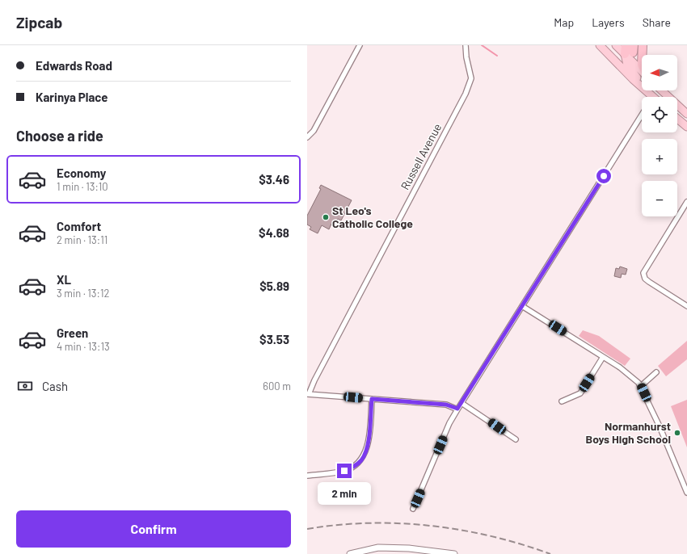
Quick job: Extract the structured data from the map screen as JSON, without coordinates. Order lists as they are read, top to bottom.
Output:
{
  "streets": {
    "street": ["Russell Avenue"]
  },
  "places": ["St Leo's Catholic College", "Normanhurst Boys High School"],
  "north": "left",
  "page": {
    "header": "Zipcab",
    "nav": ["Map", "Layers", "Share"],
    "banner": ["Edwards Road", "Karinya Place"],
    "map_buttons": ["+", "−"],
    "heading": "Choose a ride",
    "list": [
      {
        "name": "Economy",
        "note": "1 min · 13:10",
        "value": "$3.46"
      },
      {
        "name": "Comfort",
        "note": "2 min · 13:11",
        "value": "$4.68"
      },
      {
        "name": "XL",
        "note": "3 min · 13:12",
        "value": "$5.89"
      },
      {
        "name": "Green",
        "note": "4 min · 13:13",
        "value": "$3.53"
      }
    ],
    "pay": ["Cash", "600 m"],
    "bubble": "2 min",
    "buttons": "Confirm"
  }
}
